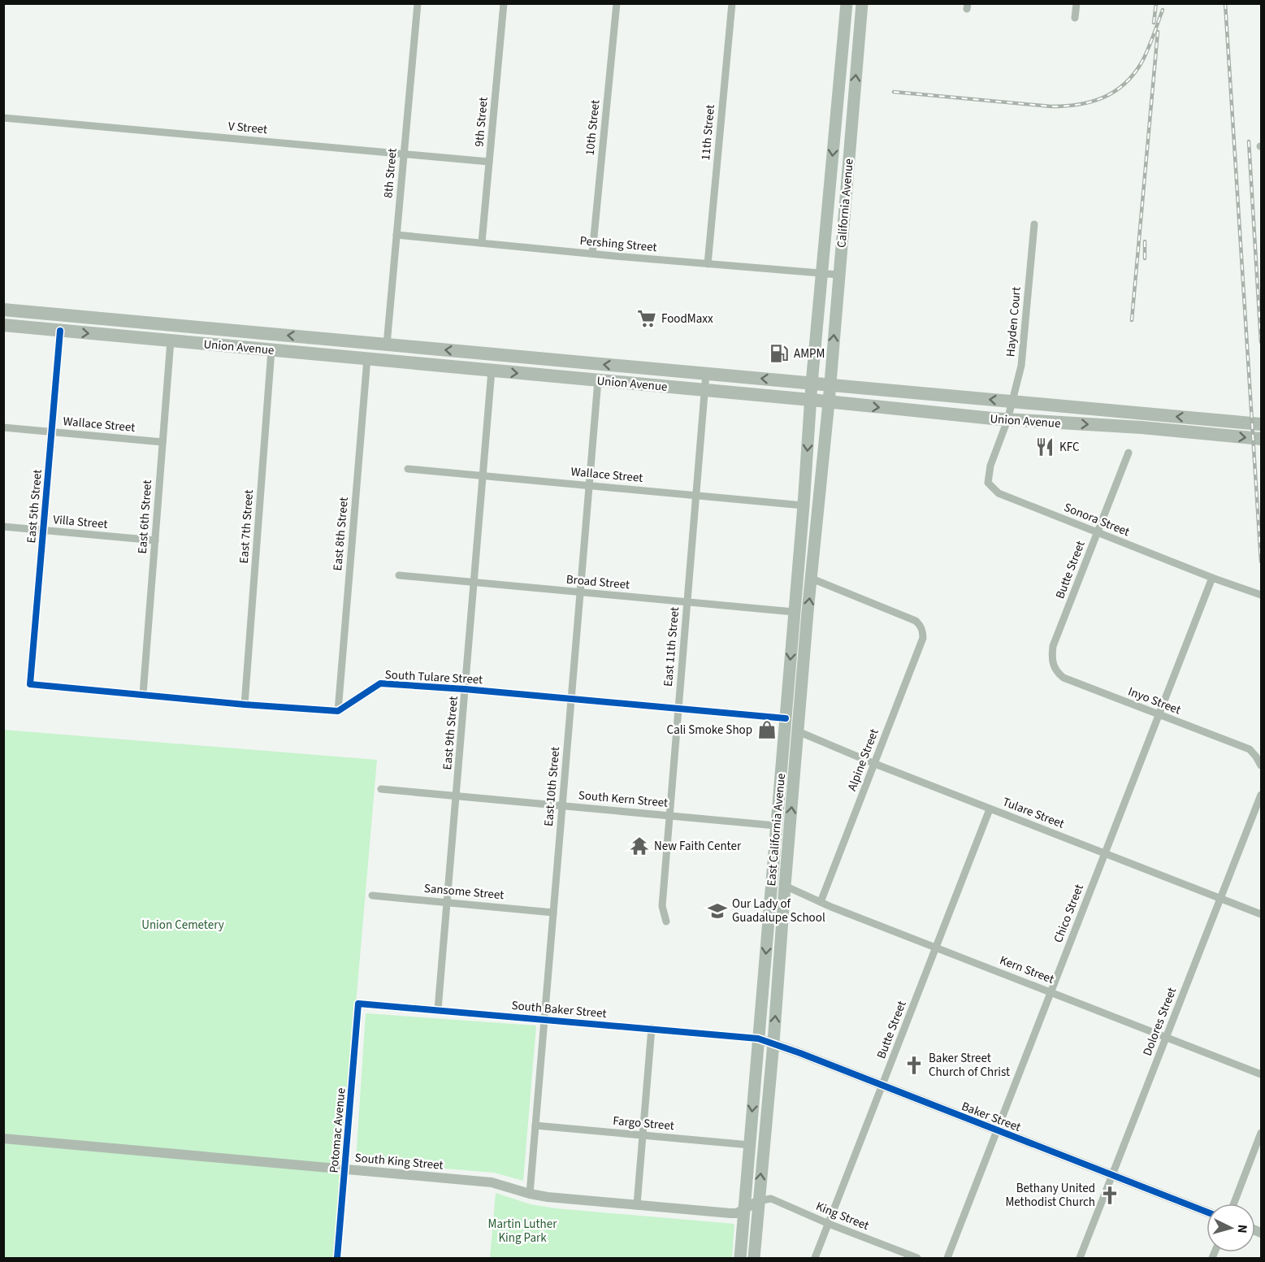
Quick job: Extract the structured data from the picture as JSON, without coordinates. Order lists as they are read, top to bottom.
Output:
{
  "streets": {
    "highway": ["Union Avenue"],
    "main road": ["California Avenue", "East California Avenue"],
    "street": [
      "9th Street",
      "V Street",
      "10th Street",
      "11th Street",
      "8th Street",
      "Pershing Street",
      "Hayden Court",
      "Wallace Street",
      "East 5th Street",
      "East 6th Street",
      "Sonora Street",
      "Villa Street",
      "East 7th Street",
      "East 8th Street",
      "Butte Street",
      "Broad Street",
      "East 11th Street",
      "South Tulare Street",
      "Inyo Street",
      "East 9th Street",
      "Alpine Street",
      "East 10th Street",
      "South Kern Street",
      "Tulare Street",
      "Sansome Street",
      "Chico Street",
      "Kern Street",
      "South Baker Street",
      "Dolores Street",
      "Baker Street",
      "Fargo Street",
      "Potomac Avenue",
      "South King Street",
      "King Street"
    ]
  },
  "crossings": [
    ["9th Street", "V Street"],
    ["9th Street", "Pershing Street"],
    ["V Street", "8th Street"],
    ["10th Street", "Pershing Street"],
    ["11th Street", "Pershing Street"],
    ["8th Street", "Pershing Street"],
    ["8th Street", "Union Avenue"],
    ["California Avenue", "Pershing Street"],
    ["California Avenue", "Union Avenue"],
    ["California Avenue", "East California Avenue"],
    ["Hayden Court", "Union Avenue"],
    ["Hayden Court", "Sonora Street"],
    ["Union Avenue", "East 5th Street"],
    ["Union Avenue", "East 6th Street"],
    ["Union Avenue", "Sonora Street"],
    ["Union Avenue", "East 7th Street"],
    ["Union Avenue", "East 8th Street"],
    ["Union Avenue", "East 11th Street"],
    ["Union Avenue", "East 9th Street"],
    ["Union Avenue", "East 10th Street"],
    ["Union Avenue", "East California Avenue"],
    ["Wallace Street", "East 5th Street"],
    ["Wallace Street", "East 6th Street"],
    ["Wallace Street", "East 11th Street"],
    ["Wallace Street", "East 9th Street"],
    ["Wallace Street", "East 10th Street"],
    ["Wallace Street", "East California Avenue"],
    ["East 5th Street", "East 6th Street"],
    ["East 5th Street", "Villa Street"],
    ["East 6th Street", "Villa Street"],
    ["Sonora Street", "Butte Street"],
    ["Sonora Street", "Chico Street"],
    ["East 8th Street", "South Tulare Street"],
    ["Butte Street", "Inyo Street"],
    ["Butte Street", "Tulare Street"],
    ["Butte Street", "Kern Street"],
    ["Butte Street", "Baker Street"],
    ["Butte Street", "King Street"],
    ["Broad Street", "East 11th Street"],
    ["Broad Street", "East 9th Street"],
    ["Broad Street", "East 10th Street"],
    ["Broad Street", "East California Avenue"],
    ["East 11th Street", "South Tulare Street"],
    ["East 11th Street", "South Kern Street"],
    ["South Tulare Street", "East 9th Street"],
    ["South Tulare Street", "East 10th Street"],
    ["South Tulare Street", "East California Avenue"],
    ["Inyo Street", "Chico Street"],
    ["East 9th Street", "South Kern Street"],
    ["East 9th Street", "Sansome Street"],
    ["East 9th Street", "South Baker Street"],
    ["Alpine Street", "Tulare Street"],
    ["Alpine Street", "East California Avenue"],
    ["Alpine Street", "Kern Street"],
    ["East 10th Street", "South Kern Street"],
    ["East 10th Street", "Sansome Street"],
    ["East 10th Street", "South Baker Street"],
    ["East 10th Street", "Fargo Street"],
    ["East 10th Street", "South King Street"],
    ["South Kern Street", "East California Avenue"],
    ["Tulare Street", "East California Avenue"],
    ["Tulare Street", "Chico Street"],
    ["Tulare Street", "Dolores Street"],
    ["East California Avenue", "Kern Street"],
    ["East California Avenue", "South Baker Street"],
    ["East California Avenue", "Baker Street"],
    ["East California Avenue", "Fargo Street"],
    ["East California Avenue", "South King Street"],
    ["East California Avenue", "King Street"],
    ["Chico Street", "Kern Street"],
    ["Chico Street", "Baker Street"],
    ["Kern Street", "Dolores Street"],
    ["South Baker Street", "Baker Street"],
    ["South Baker Street", "Potomac Avenue"],
    ["Dolores Street", "Baker Street"],
    ["Potomac Avenue", "South King Street"],
    ["South King Street", "King Street"]
  ],
  "parks": ["Union Cemetery", "Martin Luther King Park"],
  "places": {
    "supermarket": ["FoodMaxx"],
    "fuel station": ["AMPM"],
    "restaurant": ["KFC"],
    "shop": ["Cali Smoke Shop"],
    "temple": ["New Faith Center"],
    "school or university": ["Our Lady of Guadalupe School"],
    "church": ["Baker Street Church of Christ", "Bethany United Methodist Church"]
  },
  "north": "right"
}
